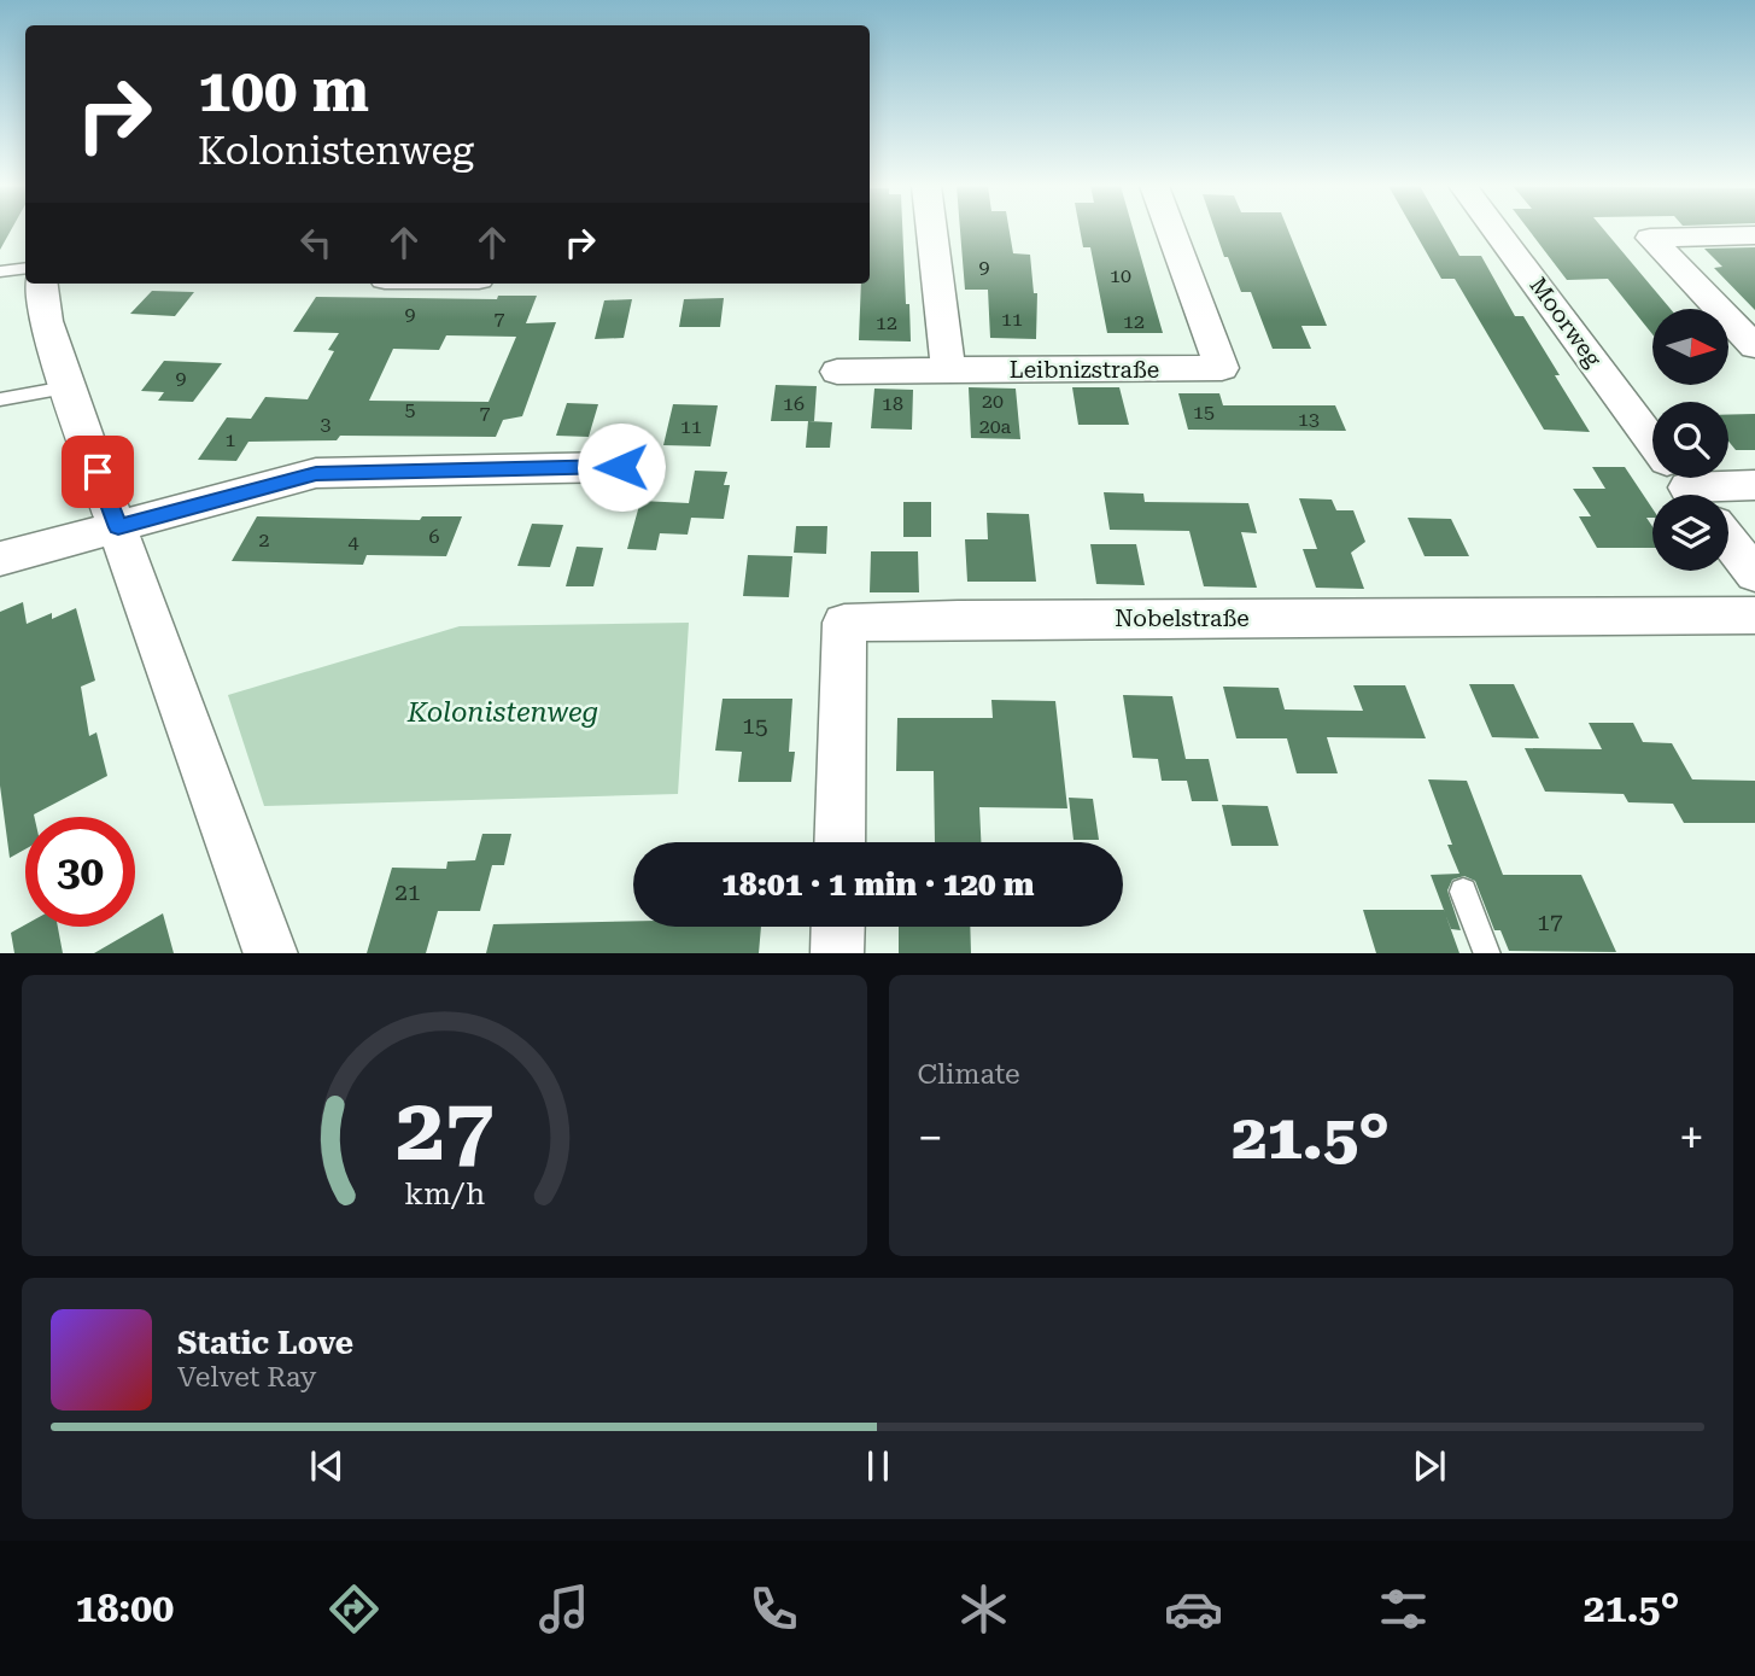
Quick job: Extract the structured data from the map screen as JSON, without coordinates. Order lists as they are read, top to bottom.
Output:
{
  "streets": {
    "street": ["Moorweg", "Leibnizstraße", "Nobelstraße"]
  },
  "parks": ["Kolonistenweg"],
  "house_numbers": [
    "9",
    "10",
    "9",
    "7",
    "11",
    "12",
    "12",
    "9",
    "20",
    "16",
    "18",
    "5",
    "7",
    "15",
    "13",
    "3",
    "11",
    "20a",
    "1",
    "6",
    "2",
    "4",
    "15",
    "21",
    "17"
  ],
  "north": "right",
  "page": {
    "turn": ["100 m", "Kolonistenweg"],
    "limit": "30",
    "trip": "18:01 · 1 min · 120 m",
    "tile": "Climate",
    "heat": ["−", "21.5°", "+"],
    "song": ["Static Love", "Velvet Ray"],
    "tabs": ["18:00", "21.5°"],
    "gauge": ["27", "km/h"]
  }
}
